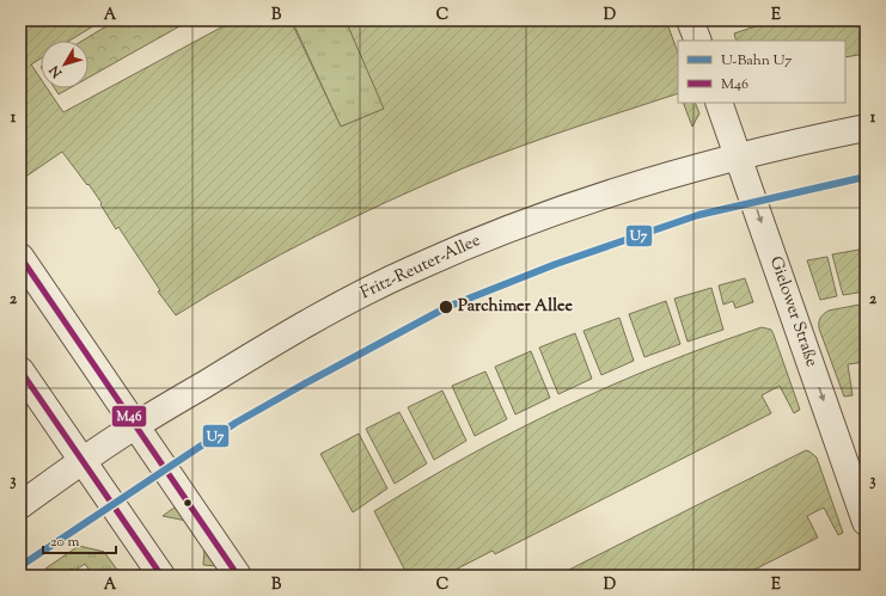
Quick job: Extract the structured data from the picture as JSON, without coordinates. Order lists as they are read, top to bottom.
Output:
{
  "streets": {
    "street": ["Fritz-Reuter-Allee", "Gielower Straße"]
  },
  "crossings": [
    ["Fritz-Reuter-Allee", "Gielower Straße"]
  ],
  "one_way": ["Gielower Straße"],
  "places": ["Parchimer Allee"],
  "lines": ["metro line U7", "transit line M46"],
  "legend": ["U-Bahn U7", "M46"],
  "scale_bar": "20 m",
  "north": "bottom left",
  "grid": {
    "columns": [
      "A",
      "B",
      "C",
      "D",
      "E"
    ],
    "rows": ["1", "2", "3"]
  }
}
